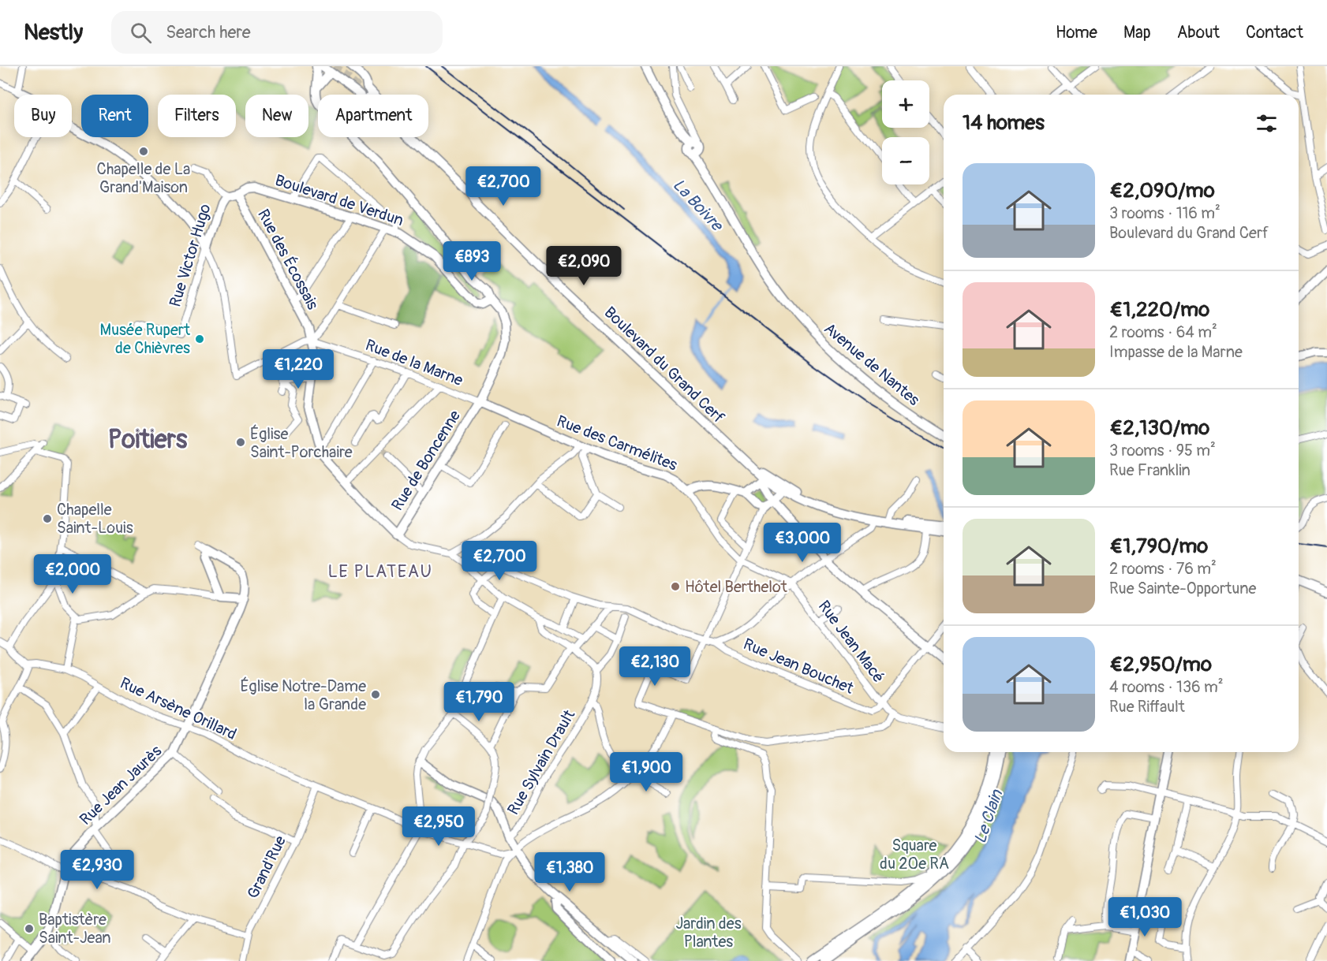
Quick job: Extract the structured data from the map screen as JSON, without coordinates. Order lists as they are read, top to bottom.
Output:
{
  "streets": {
    "street": [
      "Boulevard de Verdun",
      "Rue Victor Hugo",
      "Rue des Écossais",
      "Rue de la Marne",
      "Avenue de Nantes",
      "Boulevard du Grand Cerf",
      "Rue des Carmélites",
      "Rue de Boncenne",
      "Rue Jean Macé",
      "Rue Jean Bouchet",
      "Rue Arsène Orillard",
      "Rue Sylvain Drault",
      "Rue Jean Jaurès",
      "Grand'Rue"
    ]
  },
  "crossings": [
    ["Boulevard de Verdun", "Rue Victor Hugo"],
    ["Boulevard de Verdun", "Rue des Écossais"],
    ["Boulevard de Verdun", "Rue de Boncenne"],
    ["Rue Victor Hugo", "Rue des Écossais"],
    ["Rue des Écossais", "Rue de la Marne"],
    ["Rue de la Marne", "Rue des Carmélites"],
    ["Rue de la Marne", "Rue de Boncenne"],
    ["Rue des Carmélites", "Rue de Boncenne"],
    ["Rue des Carmélites", "Rue Jean Macé"],
    ["Rue Jean Macé", "Rue Jean Bouchet"],
    ["Rue Arsène Orillard", "Rue Jean Jaurès"],
    ["Rue Arsène Orillard", "Grand'Rue"]
  ],
  "districts": ["Poitiers", "LE PLATEAU"],
  "water": ["La Boivre", "Le Clain"],
  "parks": ["Square du 20e RA", "Jardin des Plantes"],
  "places": [
    "Chapelle de La Grand'Maison",
    "Musée Rupert de Chièvres",
    "Église Saint-Porchaire",
    "Chapelle Saint-Louis",
    "Hôtel Berthelot",
    "Église Notre-Dame la Grande",
    "Baptistère Saint-Jean"
  ],
  "page": {
    "header": "Nestly",
    "search": "Search here",
    "nav": [
      "Home",
      "Map",
      "About",
      "Contact"
    ],
    "map_buttons": ["+", "−"],
    "chip": [
      "Buy",
      "Rent",
      "Filters",
      "New",
      "Apartment"
    ],
    "heading": "14 homes",
    "list": [
      {
        "name": "€2,090/mo",
        "note": "3 rooms · 116 m² · Boulevard du Grand Cerf"
      },
      {
        "name": "€1,220/mo",
        "note": "2 rooms · 64 m² · Impasse de la Marne"
      },
      {
        "name": "€2,130/mo",
        "note": "3 rooms · 95 m² · Rue Franklin"
      },
      {
        "name": "€1,790/mo",
        "note": "2 rooms · 76 m² · Rue Sainte-Opportune"
      },
      {
        "name": "€2,950/mo",
        "note": "4 rooms · 136 m² · Rue Riffault"
      }
    ],
    "price": [
      "€2,700",
      "€893",
      "€2,090",
      "€1,220",
      "€3,000",
      "€2,700",
      "€2,000",
      "€2,130",
      "€1,790",
      "€1,900",
      "€2,950",
      "€2,930",
      "€1,380",
      "€1,030"
    ]
  }
}
